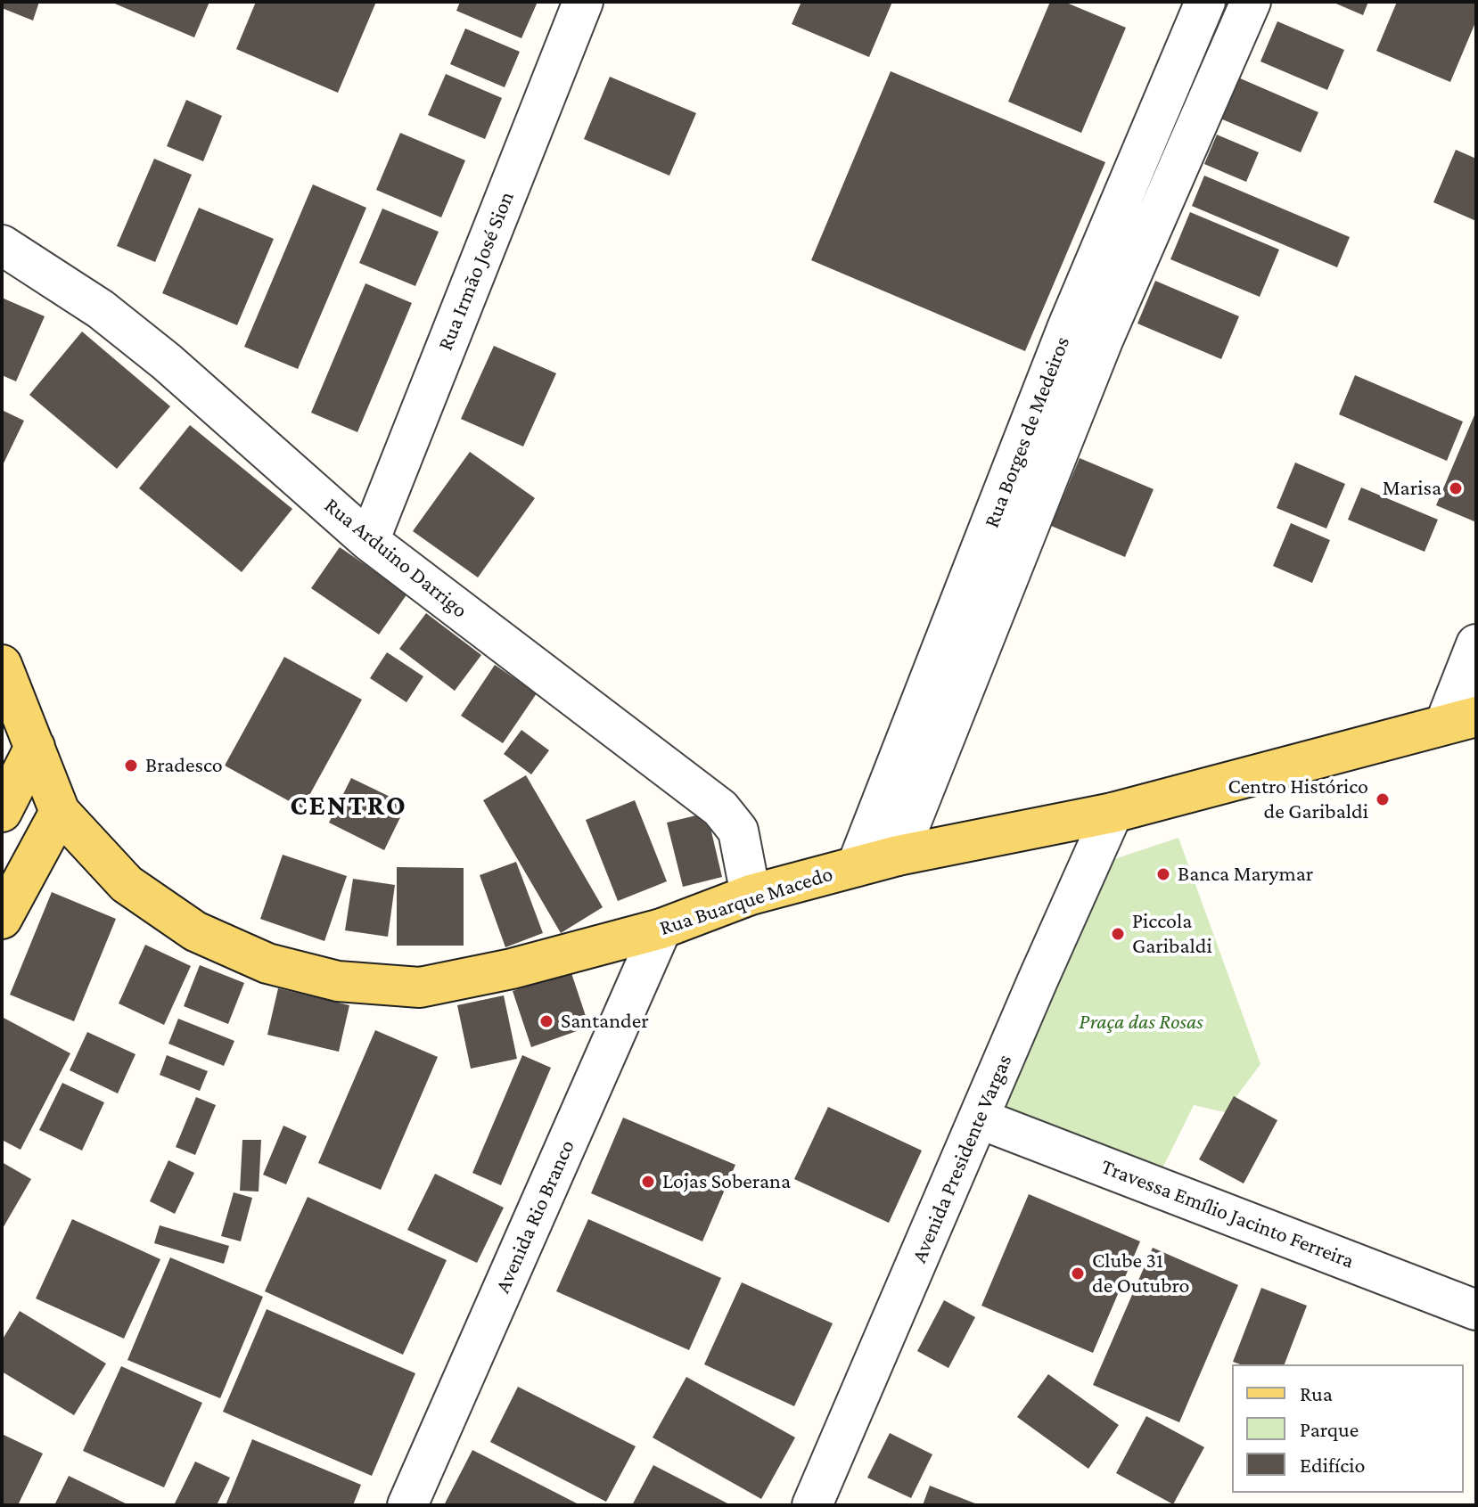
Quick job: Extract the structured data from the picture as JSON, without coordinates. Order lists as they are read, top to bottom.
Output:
{
  "streets": {
    "main road": ["Rua Buarque Macedo"],
    "street": [
      "Rua Irmão José Sion",
      "Rua Borges de Medeiros",
      "Rua Arduino Darrigo",
      "Avenida Presidente Vargas",
      "Travessa Emílio Jacinto Ferreira",
      "Avenida Rio Branco"
    ]
  },
  "crossings": [
    ["Rua Irmão José Sion", "Rua Arduino Darrigo"],
    ["Rua Borges de Medeiros", "Rua Buarque Macedo"],
    ["Rua Arduino Darrigo", "Rua Buarque Macedo"],
    ["Rua Buarque Macedo", "Avenida Presidente Vargas"],
    ["Rua Buarque Macedo", "Avenida Rio Branco"],
    ["Avenida Presidente Vargas", "Travessa Emílio Jacinto Ferreira"]
  ],
  "districts": ["CENTRO"],
  "parks": ["Praça das Rosas"],
  "places": [
    "Marisa",
    "Bradesco",
    "Centro Histórico de Garibaldi",
    "Banca Marymar",
    "Piccola Garibaldi",
    "Santander",
    "Lojas Soberana",
    "Clube 31 de Outubro"
  ],
  "legend": ["Rua", "Parque", "Edifício"]
}
